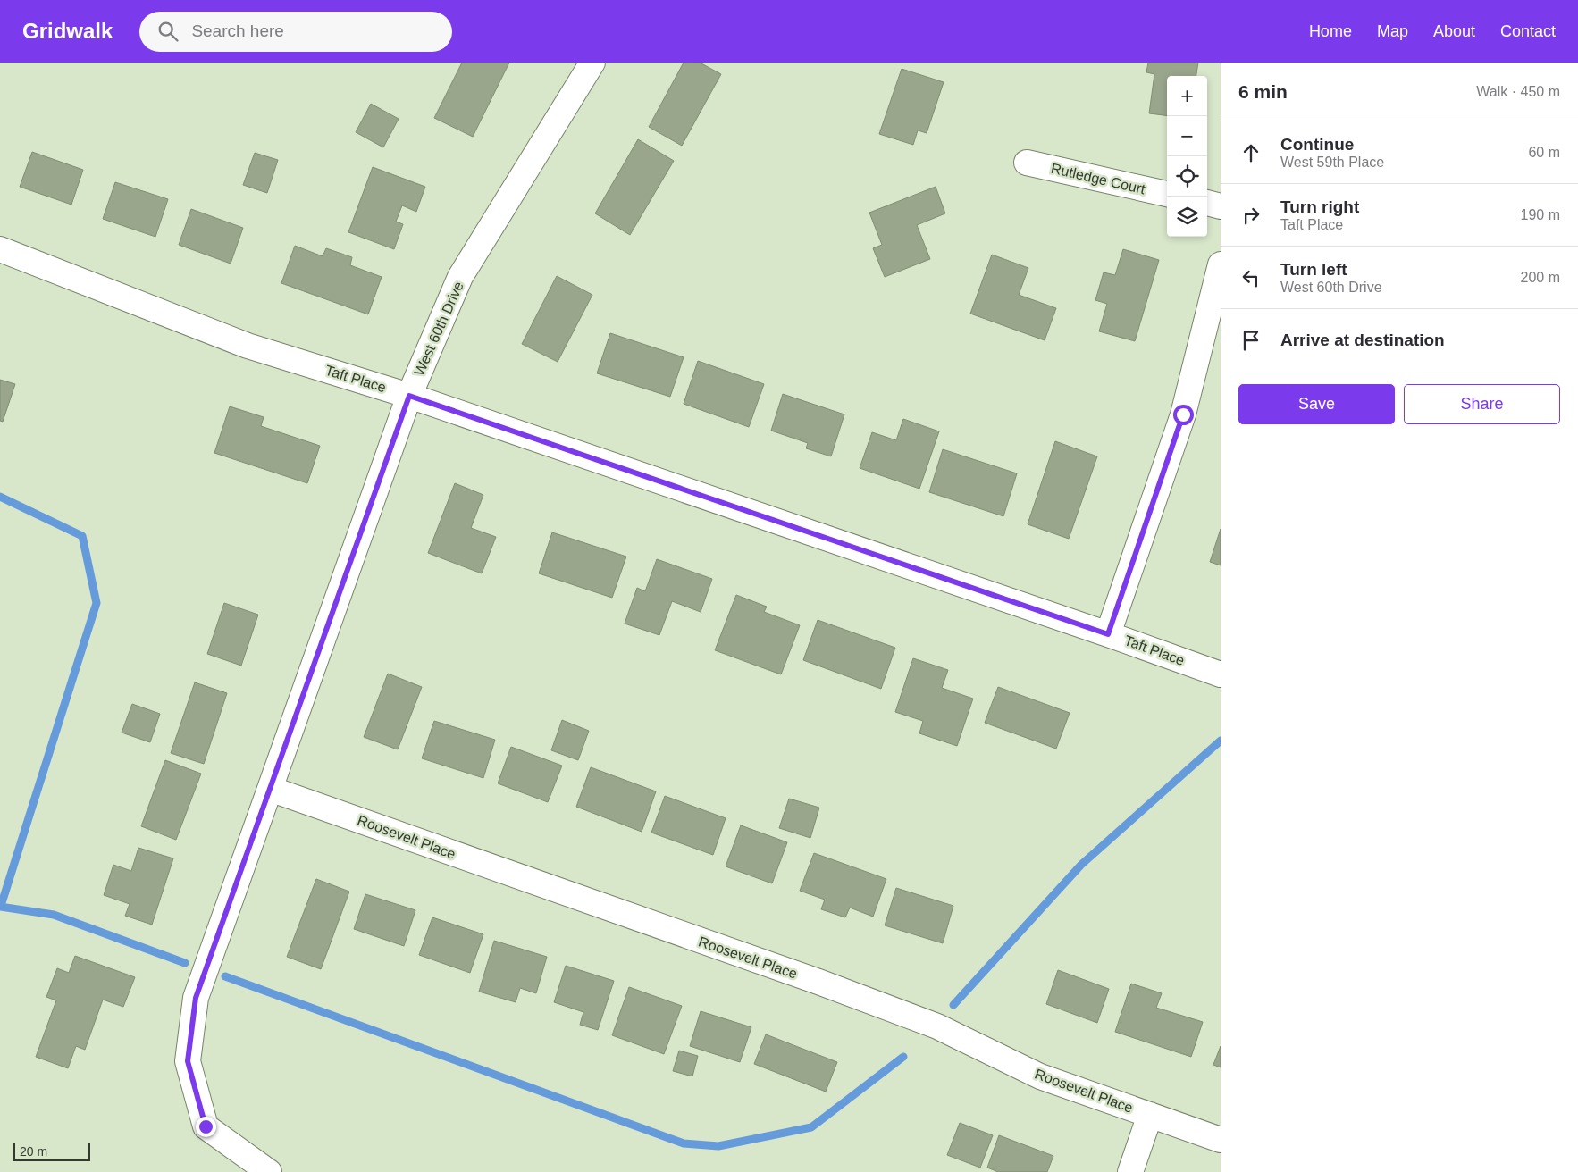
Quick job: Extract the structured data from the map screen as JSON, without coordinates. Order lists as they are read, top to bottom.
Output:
{
  "streets": {
    "street": [
      "Rutledge Court",
      "West 60th Drive",
      "Taft Place",
      "Roosevelt Place"
    ]
  },
  "crossings": [
    ["West 60th Drive", "Taft Place"],
    ["West 60th Drive", "Roosevelt Place"]
  ],
  "scale_bar": "20 m",
  "page": {
    "header": "Gridwalk",
    "search": "Search here",
    "nav": [
      "Home",
      "Map",
      "About",
      "Contact"
    ],
    "heading": ["6 min", "Walk · 450 m"],
    "map_buttons": ["+", "−"],
    "list": [
      ["Continue", "West 59th Place", "60 m"],
      ["Turn right", "Taft Place", "190 m"],
      ["Turn left", "West 60th Drive", "200 m"],
      "Arrive at destination"
    ],
    "buttons": ["Save", "Share"],
    "scale": "20 m"
  }
}
